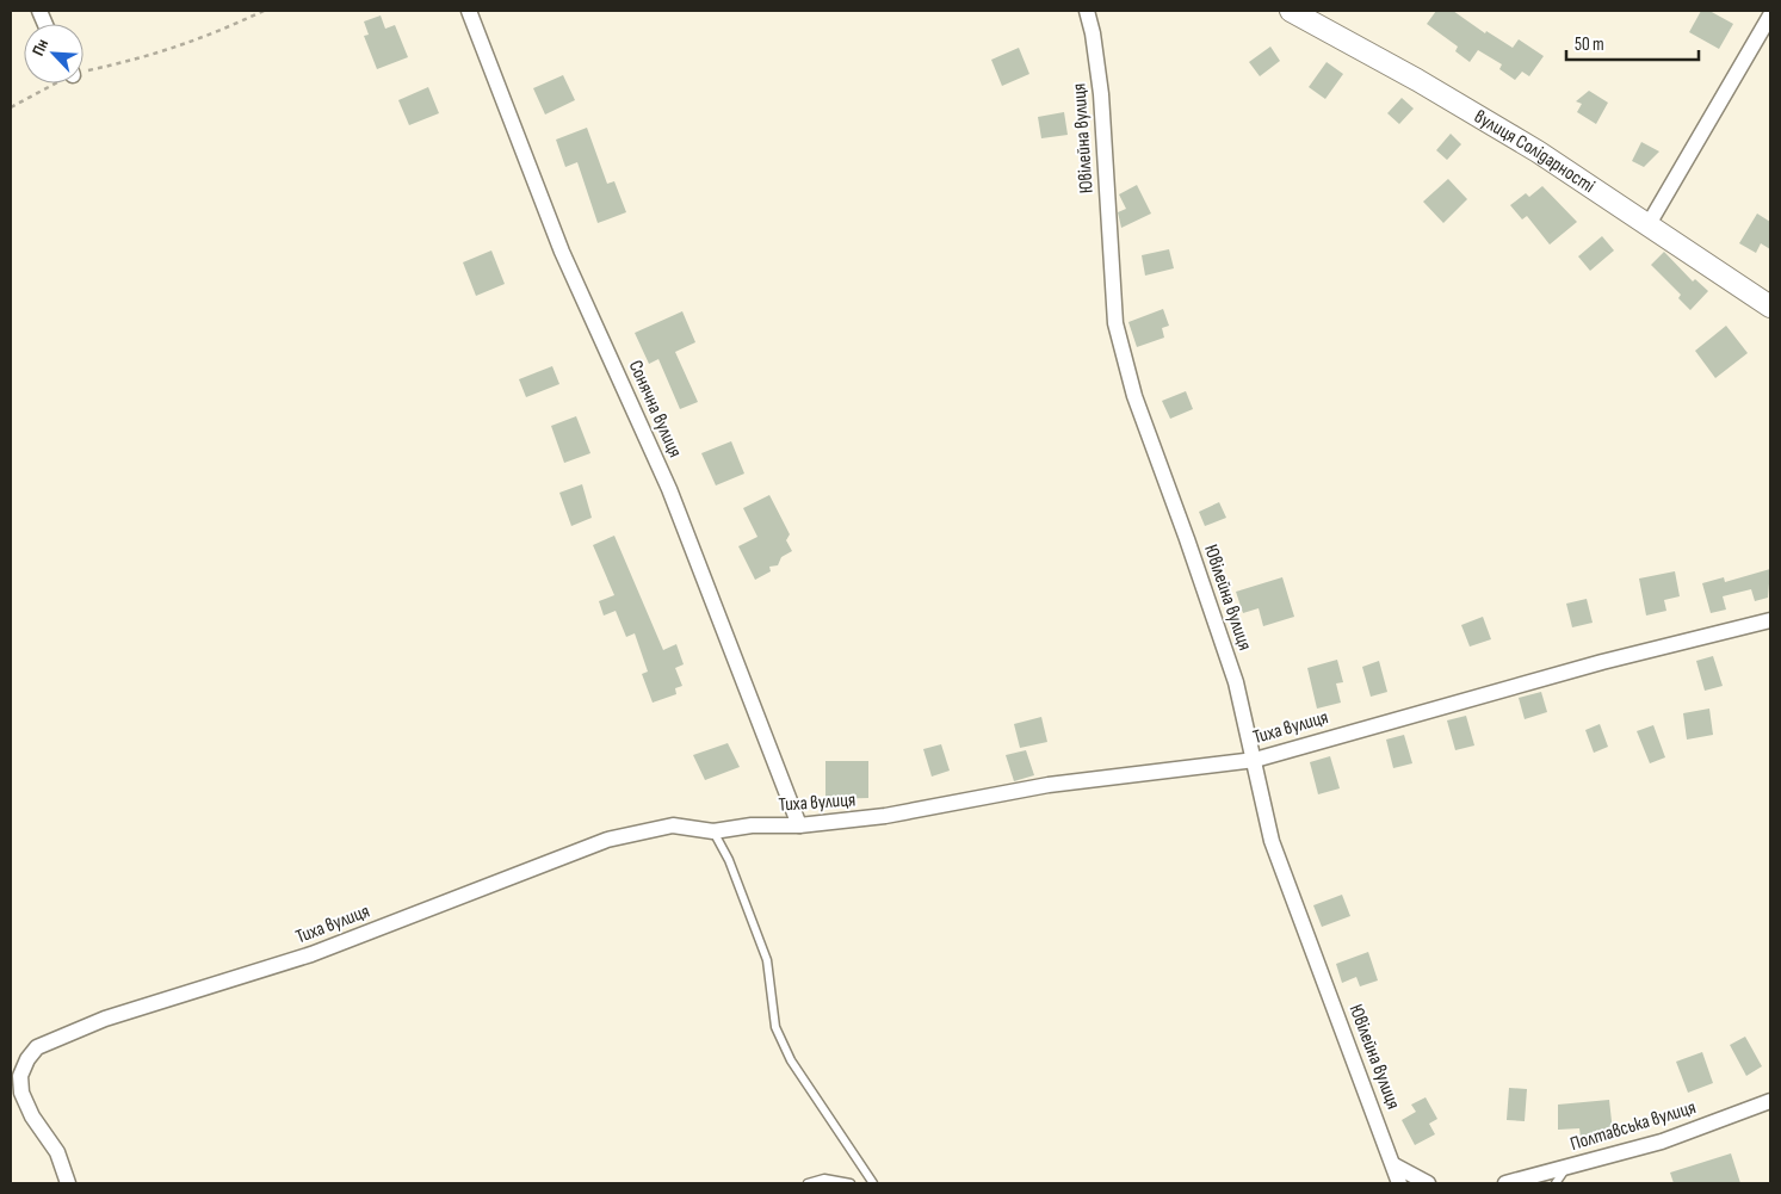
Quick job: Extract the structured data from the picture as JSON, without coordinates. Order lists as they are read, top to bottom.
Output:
{
  "streets": {
    "main road": ["вулиця Солідарності"],
    "street": [
      "Ювілейна вулиця",
      "Сонячна вулиця",
      "Тиха вулиця",
      "Полтавська вулиця"
    ]
  },
  "crossings": [
    ["Ювілейна вулиця", "Тиха вулиця"],
    ["Сонячна вулиця", "Тиха вулиця"]
  ],
  "scale_bar": "50 m",
  "north": "top left"
}
